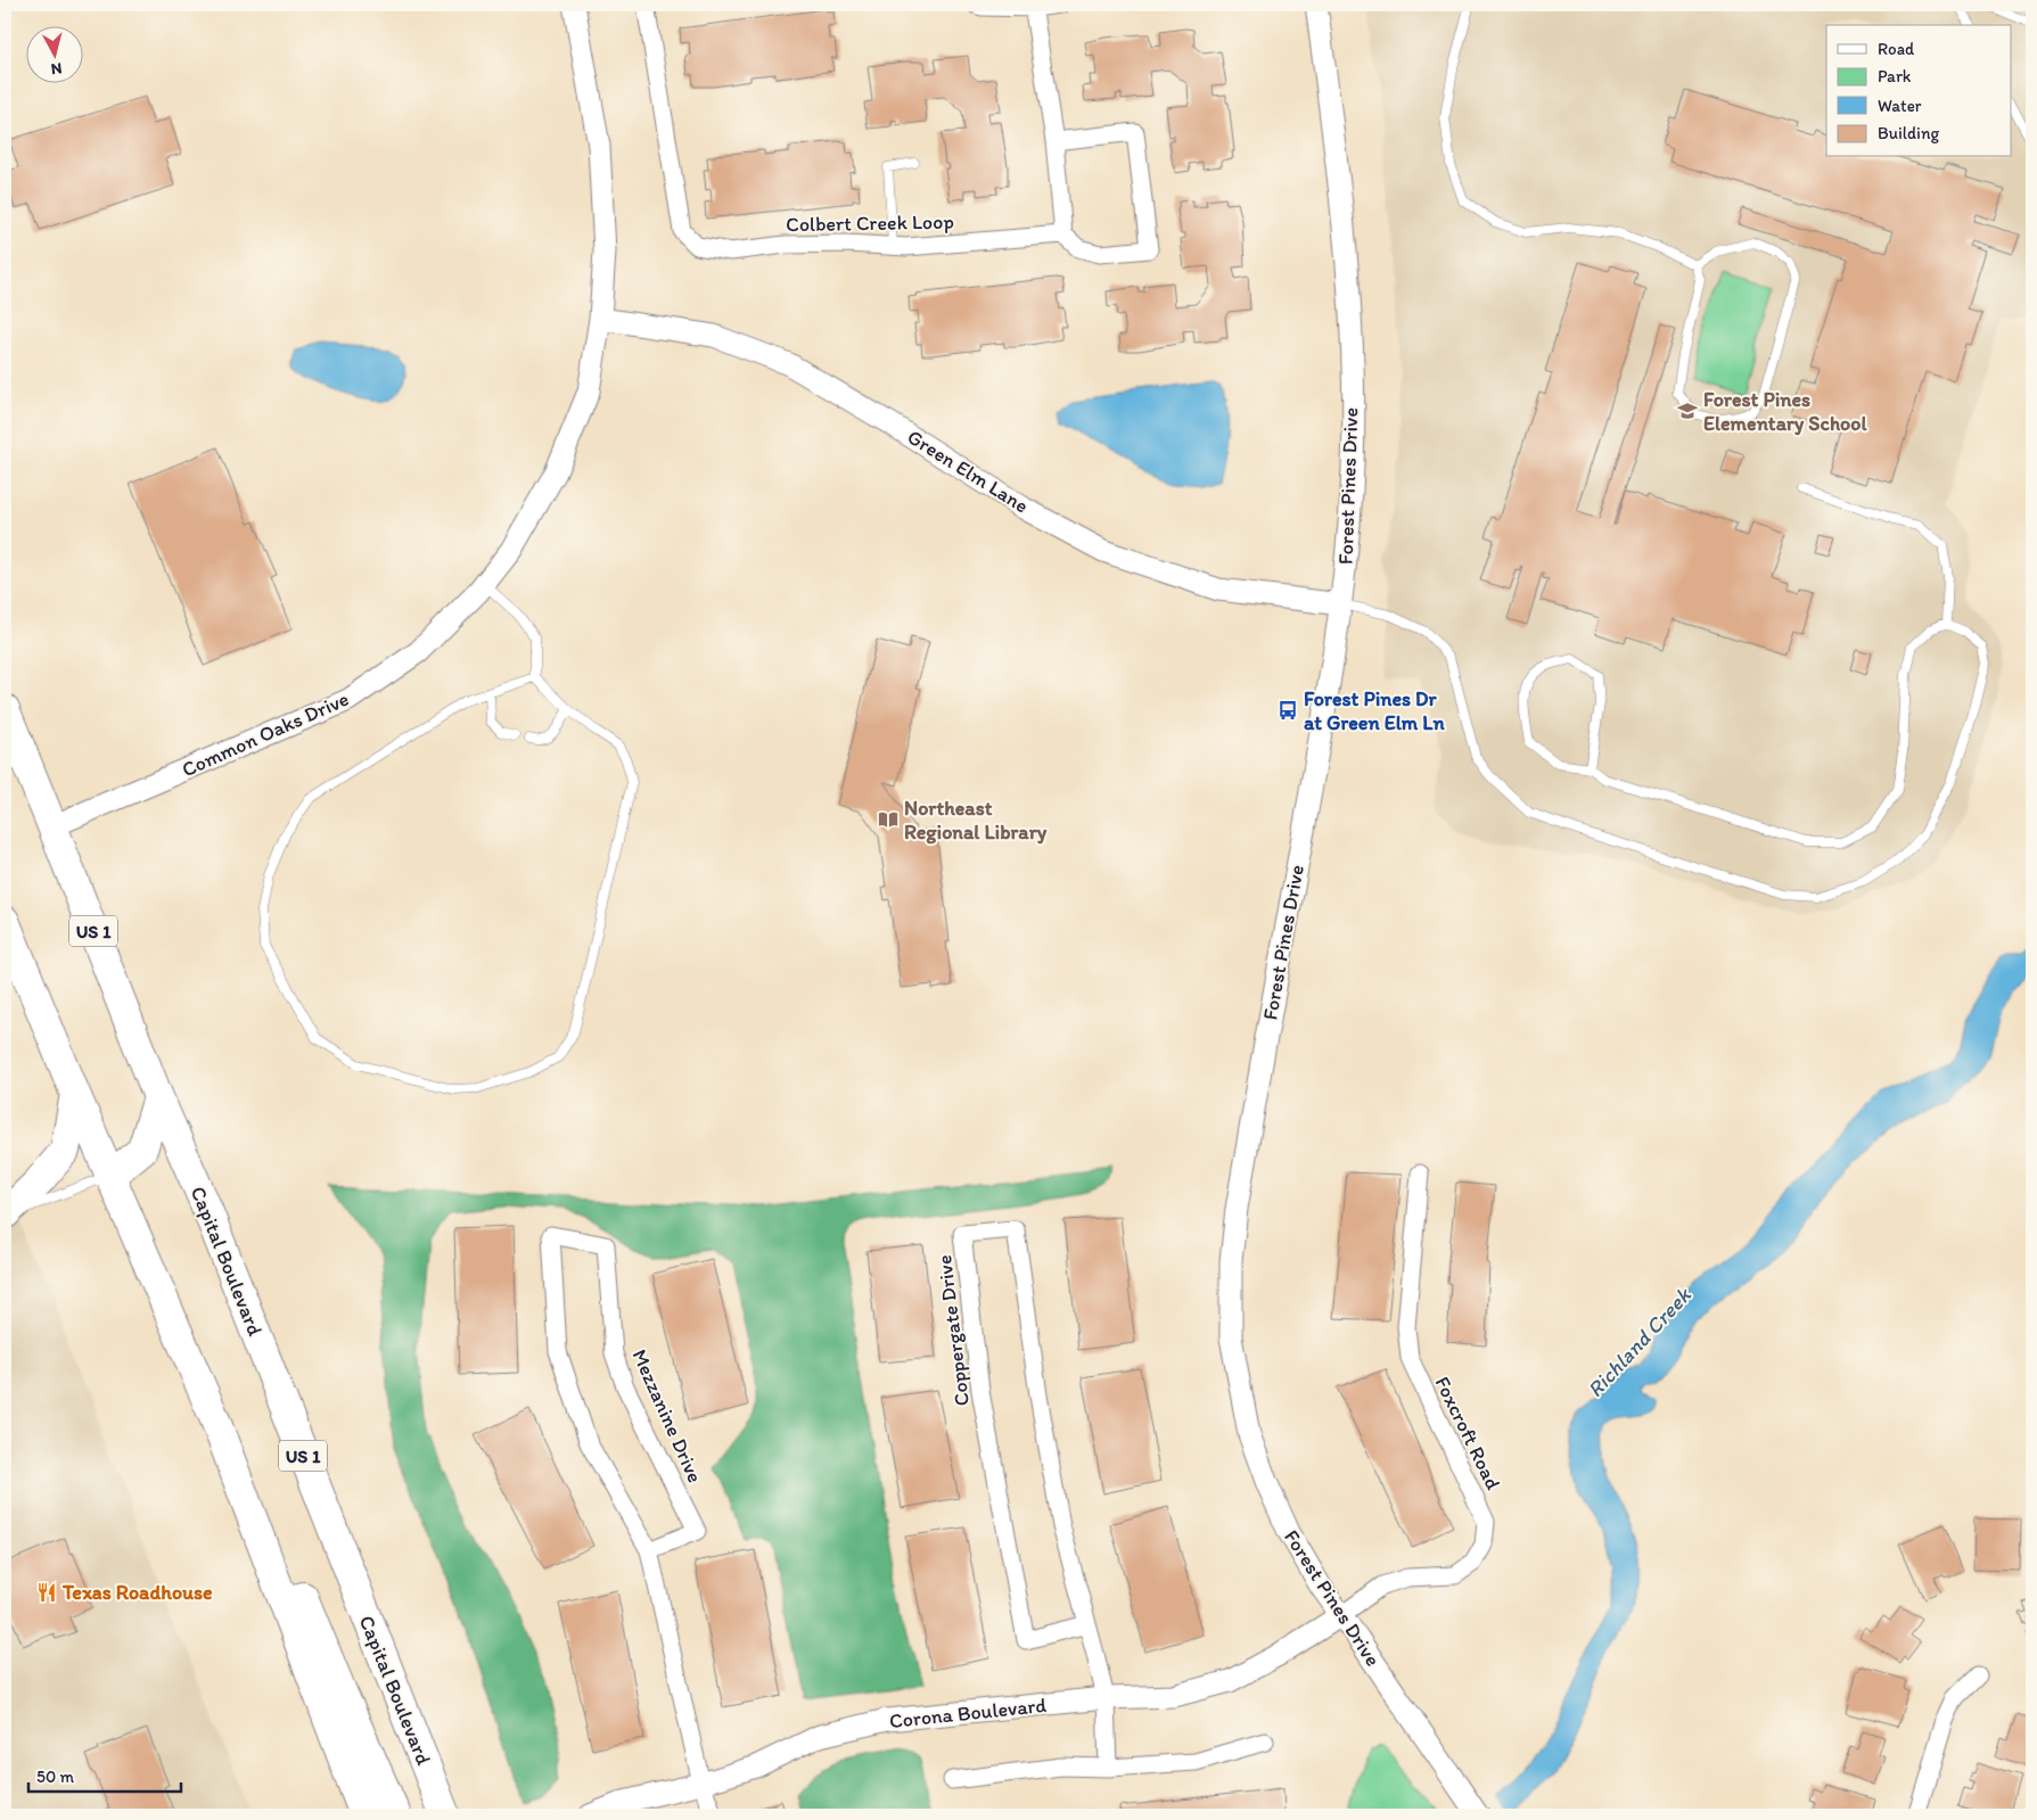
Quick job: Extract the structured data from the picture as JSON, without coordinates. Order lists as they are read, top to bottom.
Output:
{
  "streets": {
    "highway": ["US 1", "Capital Boulevard"],
    "street": [
      "Colbert Creek Loop",
      "Green Elm Lane",
      "Forest Pines Drive",
      "Common Oaks Drive",
      "Coppergate Drive",
      "Mezzanine Drive",
      "Foxcroft Road",
      "Corona Boulevard"
    ]
  },
  "crossings": [
    ["Green Elm Lane", "Forest Pines Drive"],
    ["Green Elm Lane", "Common Oaks Drive"],
    ["Forest Pines Drive", "Foxcroft Road"],
    ["Forest Pines Drive", "Corona Boulevard"],
    ["Common Oaks Drive", "Capital Boulevard"],
    ["Coppergate Drive", "Corona Boulevard"],
    ["Mezzanine Drive", "Corona Boulevard"],
    ["Foxcroft Road", "Corona Boulevard"]
  ],
  "water": ["Richland Creek"],
  "places": {
    "school or university": ["Forest Pines Elementary School"],
    "bus stop": ["Forest Pines Dr at Green Elm Ln"],
    "library": ["Northeast Regional Library"],
    "restaurant": ["Texas Roadhouse"]
  },
  "legend": [
    "Road",
    "Park",
    "Water",
    "Building"
  ],
  "scale_bar": "50 m",
  "north": "bottom"
}
